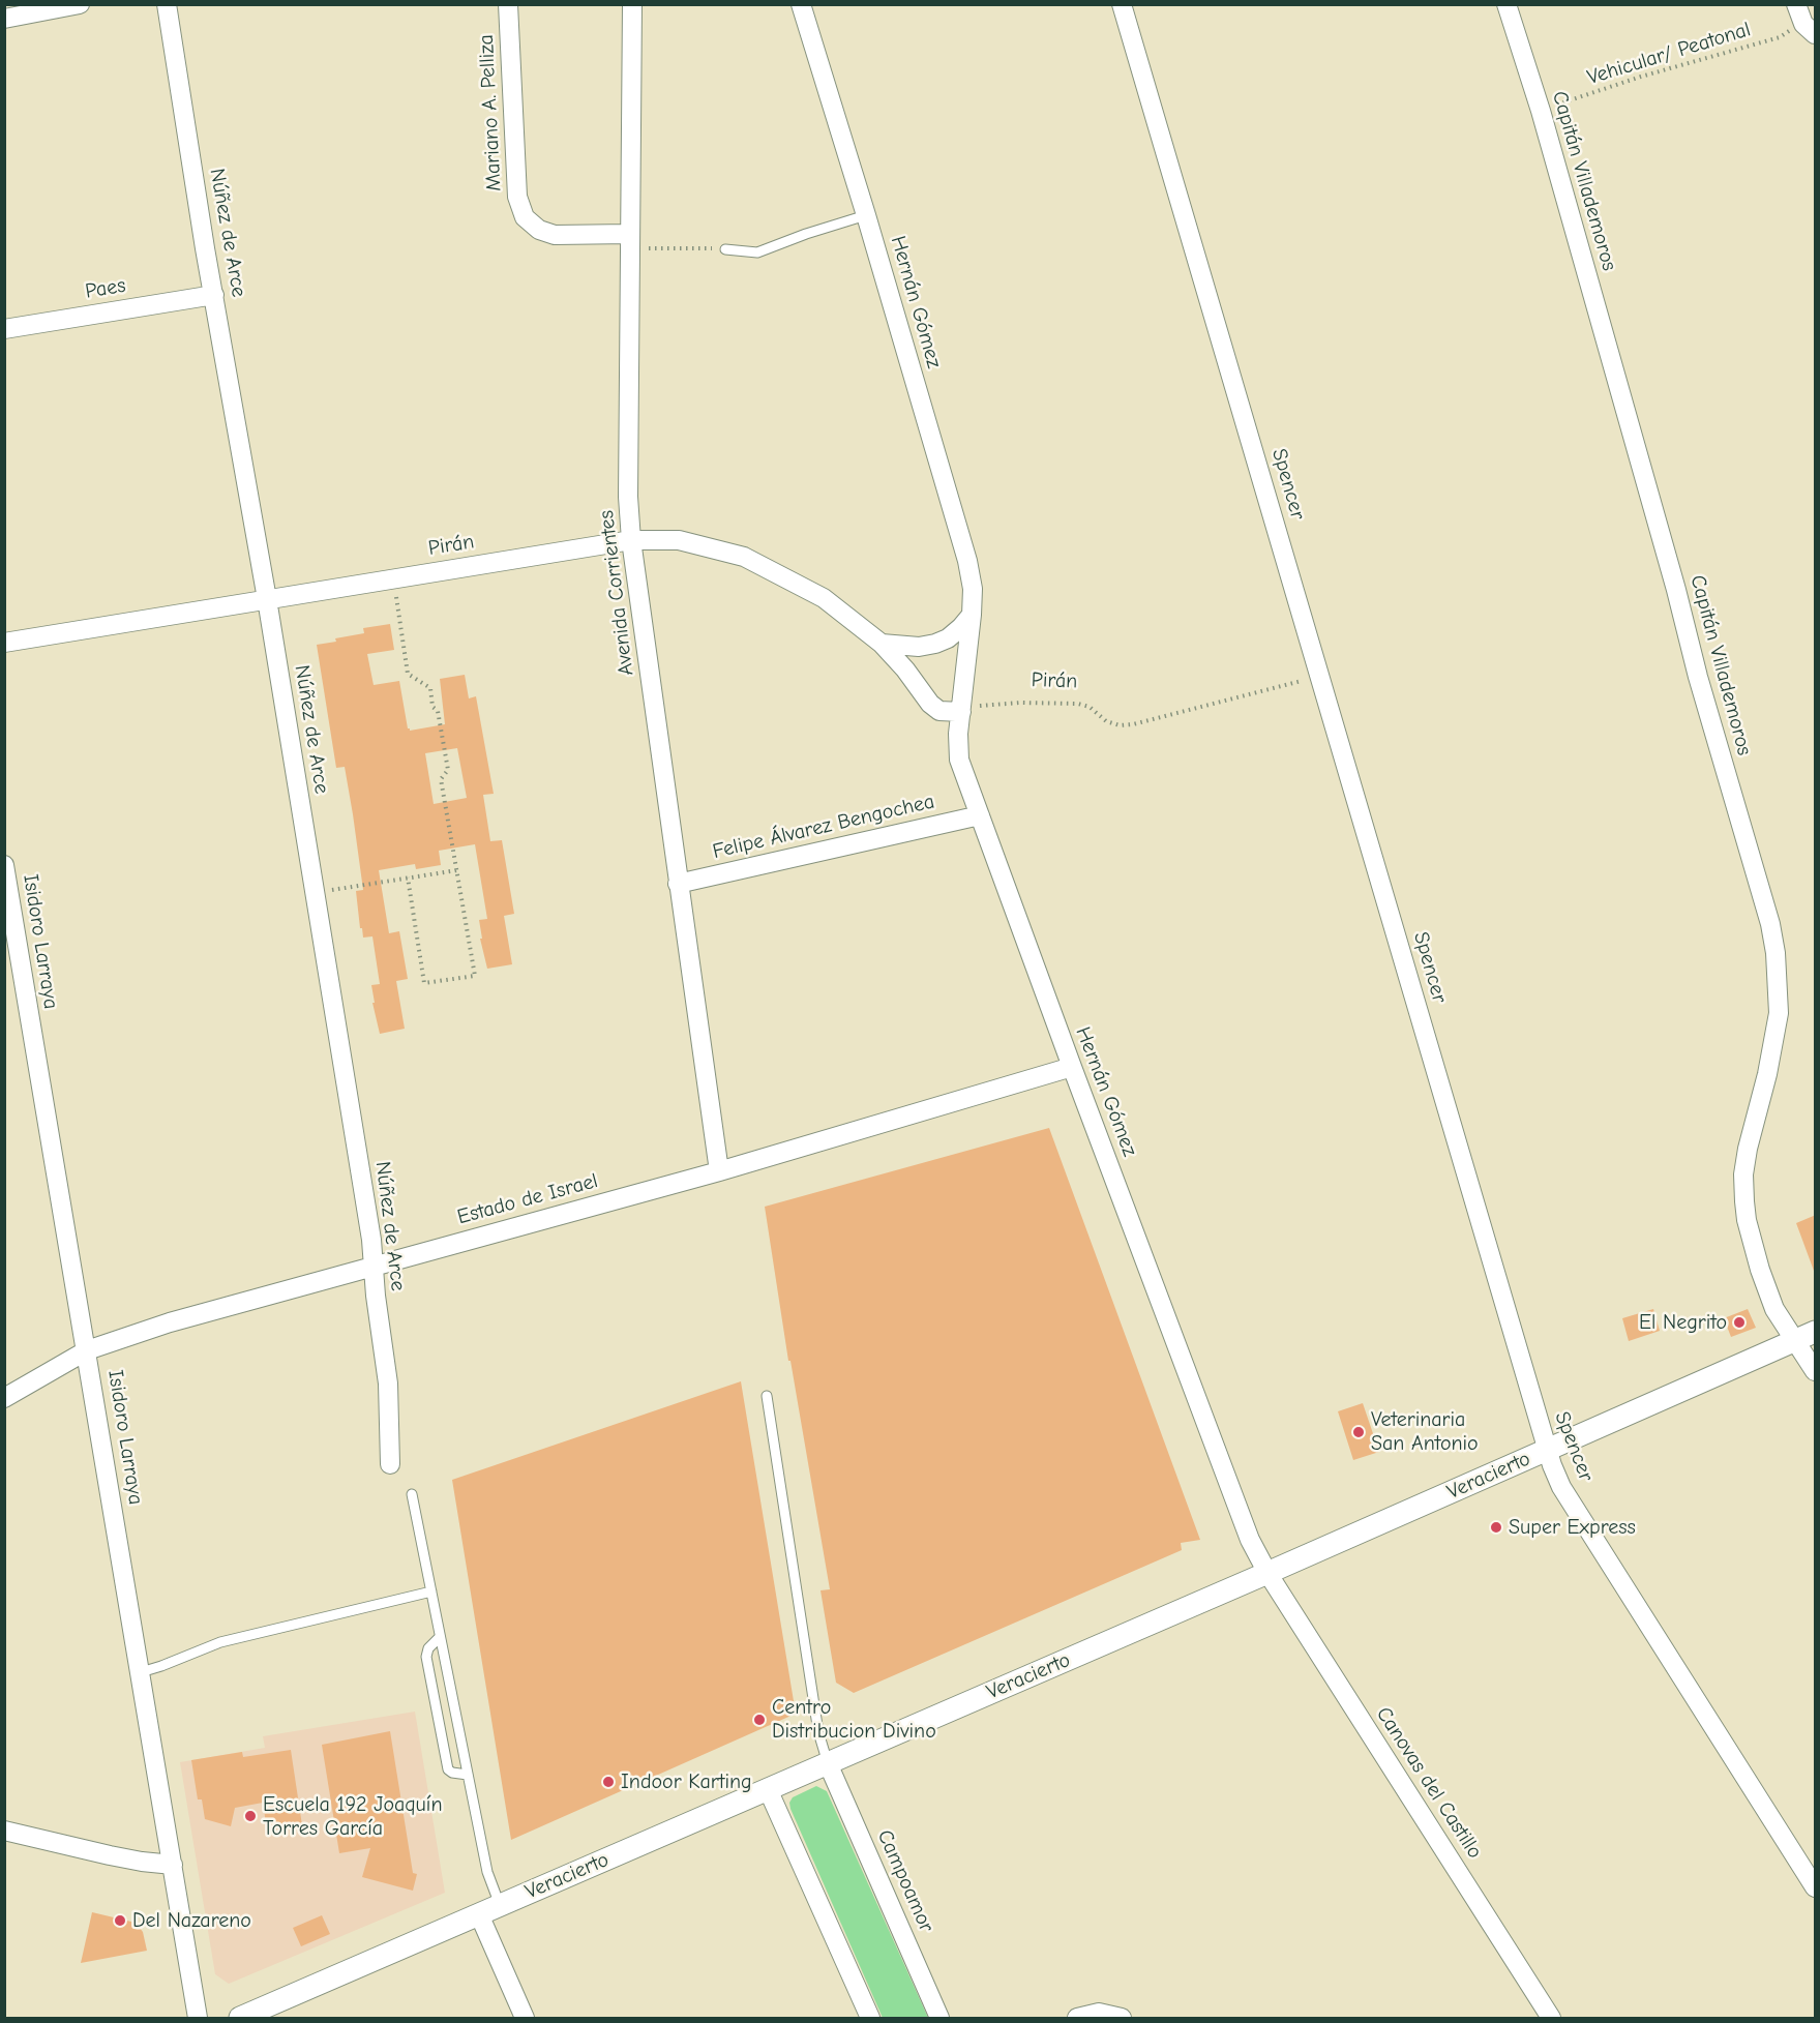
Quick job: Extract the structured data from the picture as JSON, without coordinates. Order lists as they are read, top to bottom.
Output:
{
  "streets": {
    "street": [
      "Mariano A. Pelliza",
      "Capitán Villademoros",
      "Núñez de Arce",
      "Paes",
      "Hernán Gómez",
      "Spencer",
      "Pirán",
      "Avenida Corrientes",
      "Felipe Álvarez Bengochea",
      "Isidoro Larraya",
      "Estado de Israel",
      "Veracierto",
      "Canovas del Castillo",
      "Campoamor"
    ],
    "path": ["Vehicular/ Peatonal"]
  },
  "crossings": [
    ["Vehicular/ Peatonal", "Capitán Villademoros"],
    ["Mariano A. Pelliza", "Avenida Corrientes"],
    ["Capitán Villademoros", "Veracierto"],
    ["Núñez de Arce", "Paes"],
    ["Núñez de Arce", "Pirán"],
    ["Núñez de Arce", "Estado de Israel"],
    ["Hernán Gómez", "Pirán"],
    ["Hernán Gómez", "Felipe Álvarez Bengochea"],
    ["Hernán Gómez", "Estado de Israel"],
    ["Hernán Gómez", "Veracierto"],
    ["Hernán Gómez", "Canovas del Castillo"],
    ["Spencer", "Pirán"],
    ["Spencer", "Veracierto"],
    ["Pirán", "Avenida Corrientes"],
    ["Avenida Corrientes", "Felipe Álvarez Bengochea"],
    ["Avenida Corrientes", "Estado de Israel"],
    ["Isidoro Larraya", "Estado de Israel"],
    ["Veracierto", "Canovas del Castillo"],
    ["Veracierto", "Campoamor"]
  ],
  "places": [
    "El Negrito",
    "Veterinaria San Antonio",
    "Super Express",
    "Centro Distribucion Divino",
    "Indoor Karting",
    "Escuela 192 Joaquín Torres García",
    "Del Nazareno"
  ]
}
